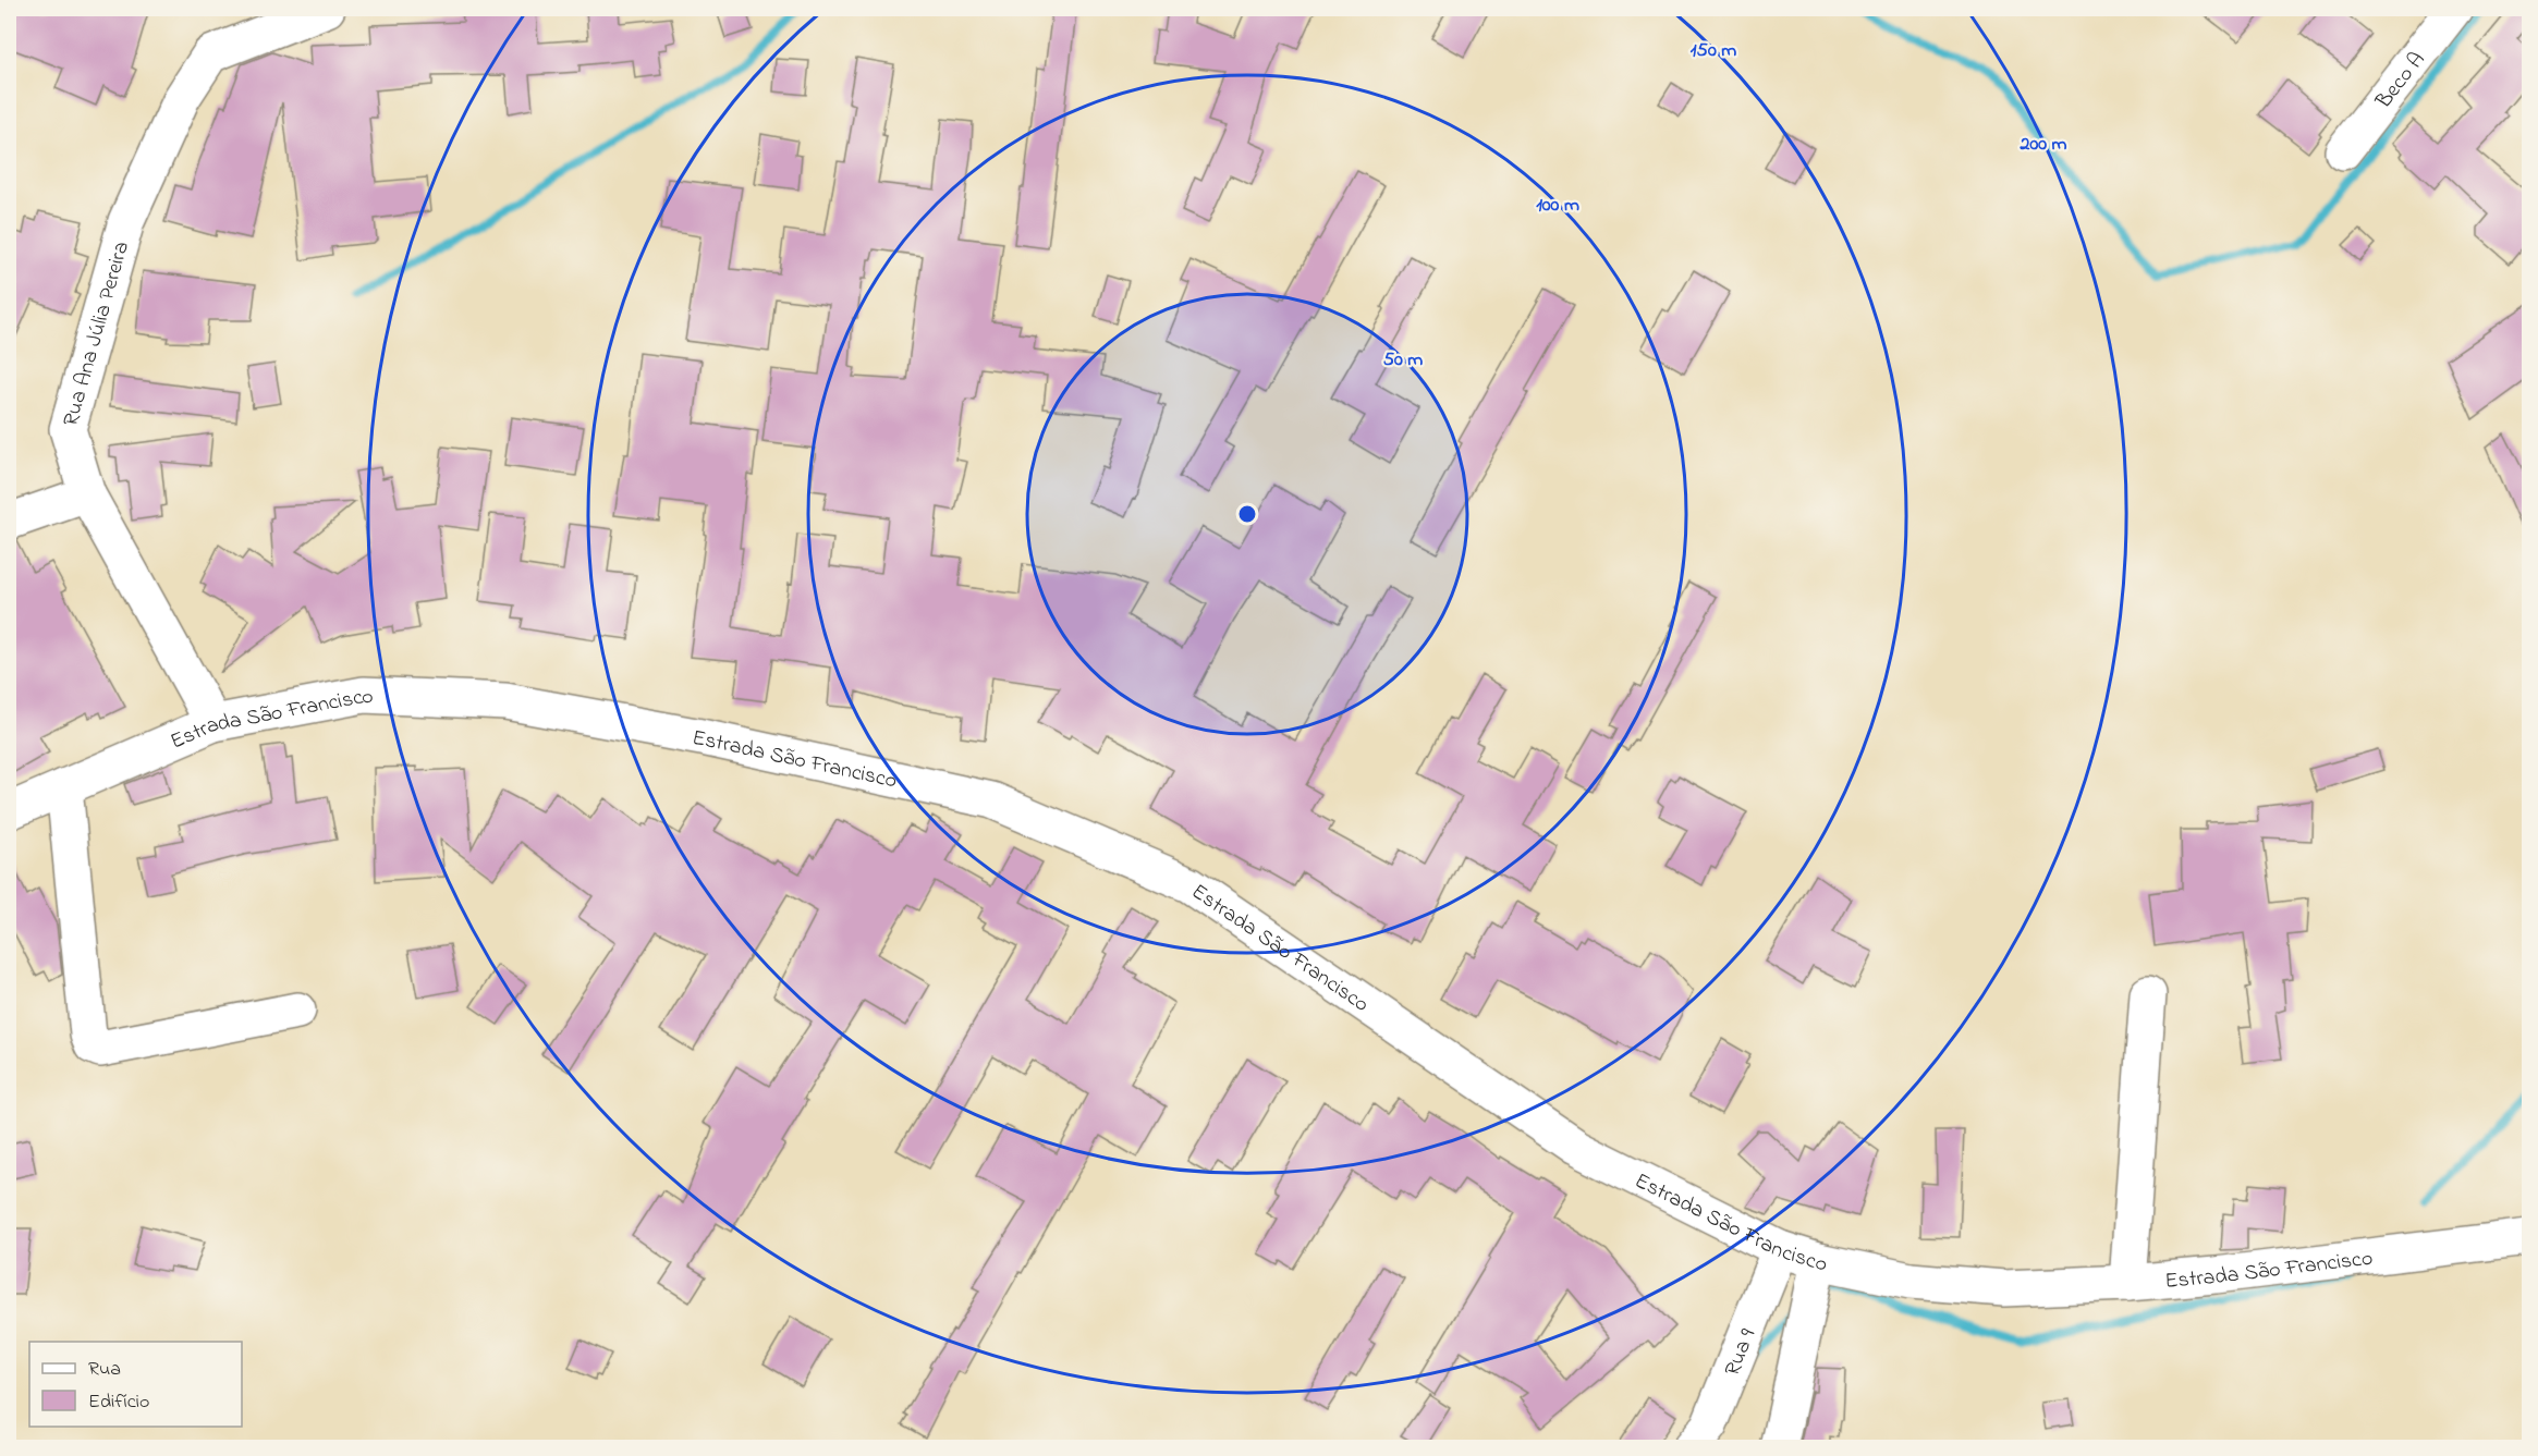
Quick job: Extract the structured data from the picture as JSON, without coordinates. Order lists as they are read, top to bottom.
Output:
{
  "streets": {
    "main road": [
      "Beco A",
      "Rua Ana Júlia Pereira",
      "Estrada São Francisco",
      "Rua 9"
    ]
  },
  "crossings": [
    ["Rua Ana Júlia Pereira", "Estrada São Francisco"],
    ["Estrada São Francisco", "Rua 9"]
  ],
  "legend": ["Rua", "Edifício"],
  "rings": [
    "150 m",
    "200 m",
    "100 m",
    "50 m"
  ]
}
